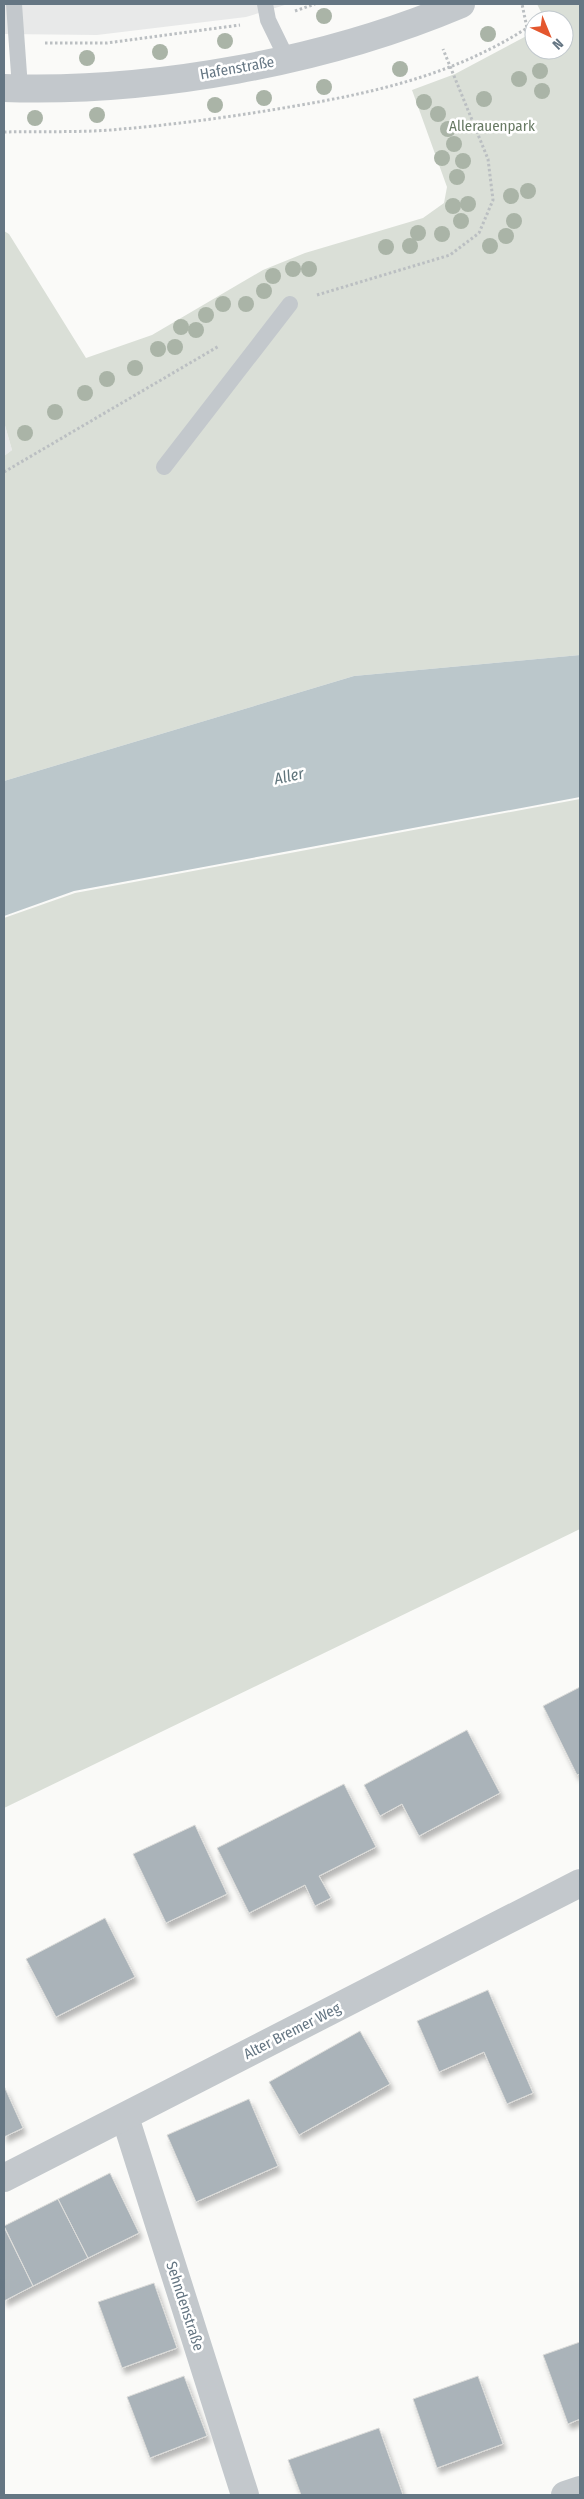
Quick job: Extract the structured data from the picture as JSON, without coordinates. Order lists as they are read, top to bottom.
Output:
{
  "streets": {
    "street": ["Hafenstraße", "Alter Bremer Weg", "Sehndenstraße"]
  },
  "crossings": [
    ["Alter Bremer Weg", "Sehndenstraße"]
  ],
  "water": ["Aller"],
  "parks": ["Allerauenpark"],
  "north": "bottom right"
}
